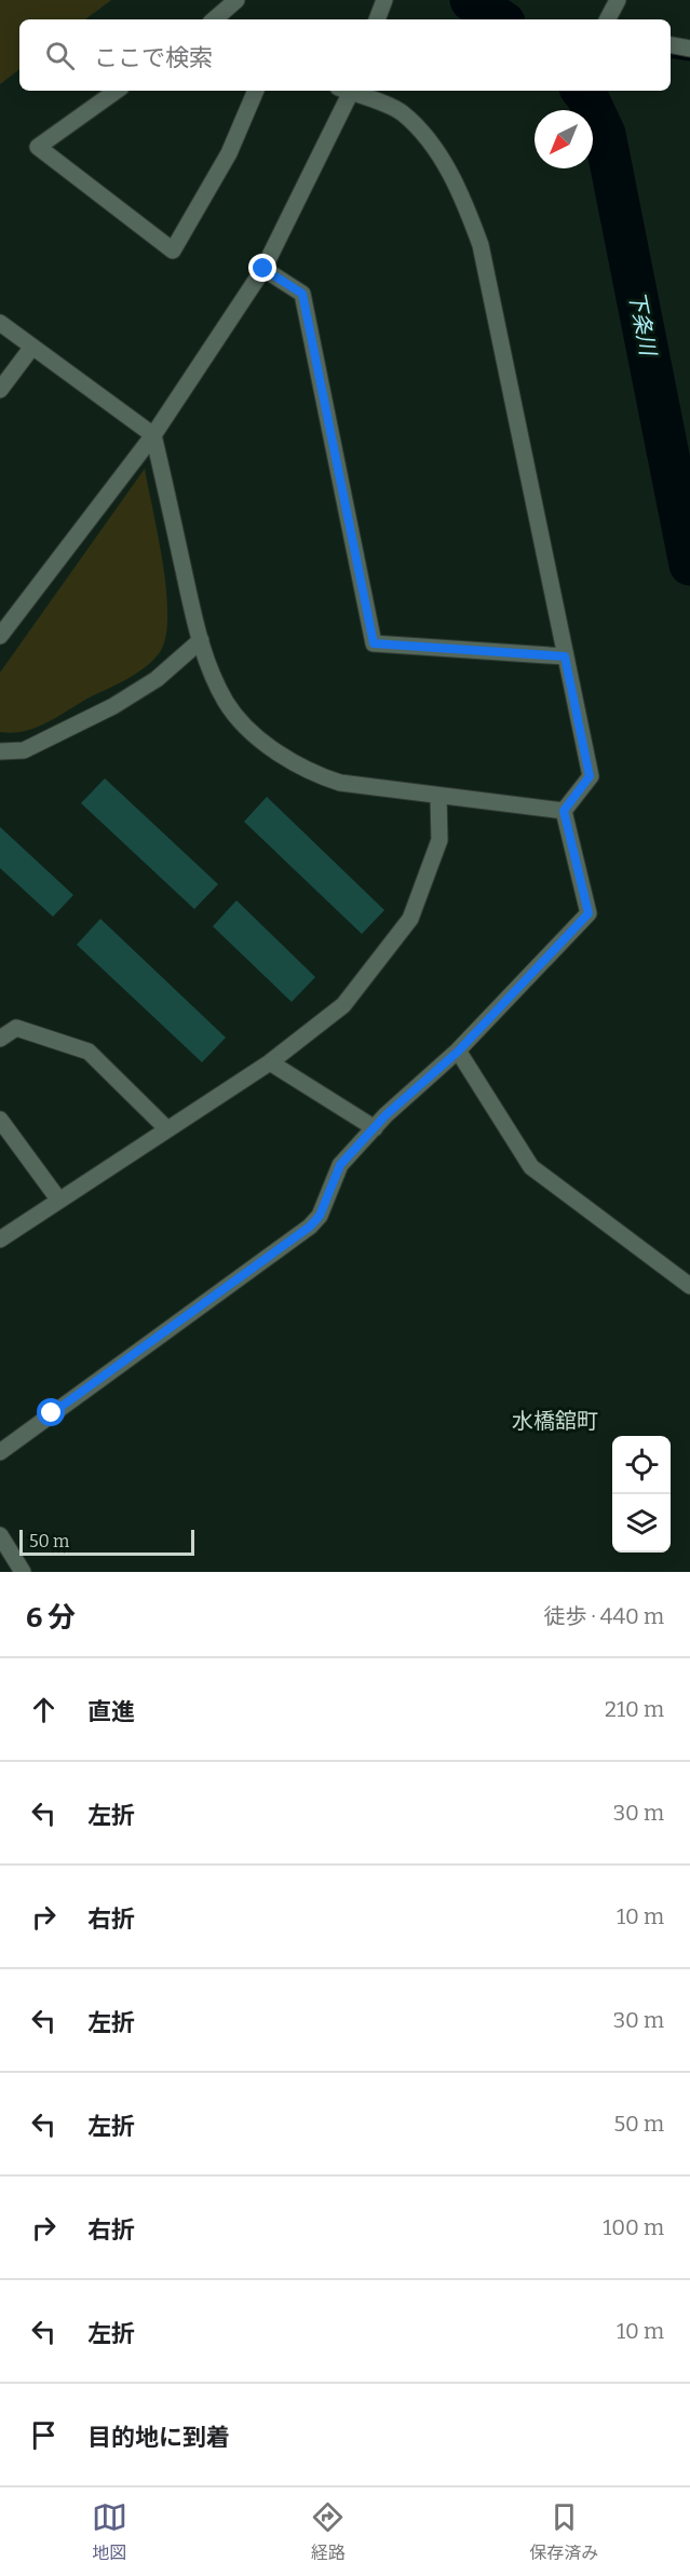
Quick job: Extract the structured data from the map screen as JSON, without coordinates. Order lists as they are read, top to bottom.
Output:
{
  "districts": ["水橋舘町"],
  "water": ["下条川"],
  "scale_bar": "50 m",
  "north": "bottom left",
  "page": {
    "search": "ここで検索",
    "scale": "50 m",
    "heading": ["6 分", "徒歩 · 440 m"],
    "list": [
      ["直進", "210 m"],
      ["左折", "30 m"],
      ["右折", "10 m"],
      ["左折", "30 m"],
      ["左折", "50 m"],
      ["右折", "100 m"],
      ["左折", "10 m"],
      "目的地に到着"
    ],
    "nav": ["地図", "経路", "保存済み"]
  }
}
